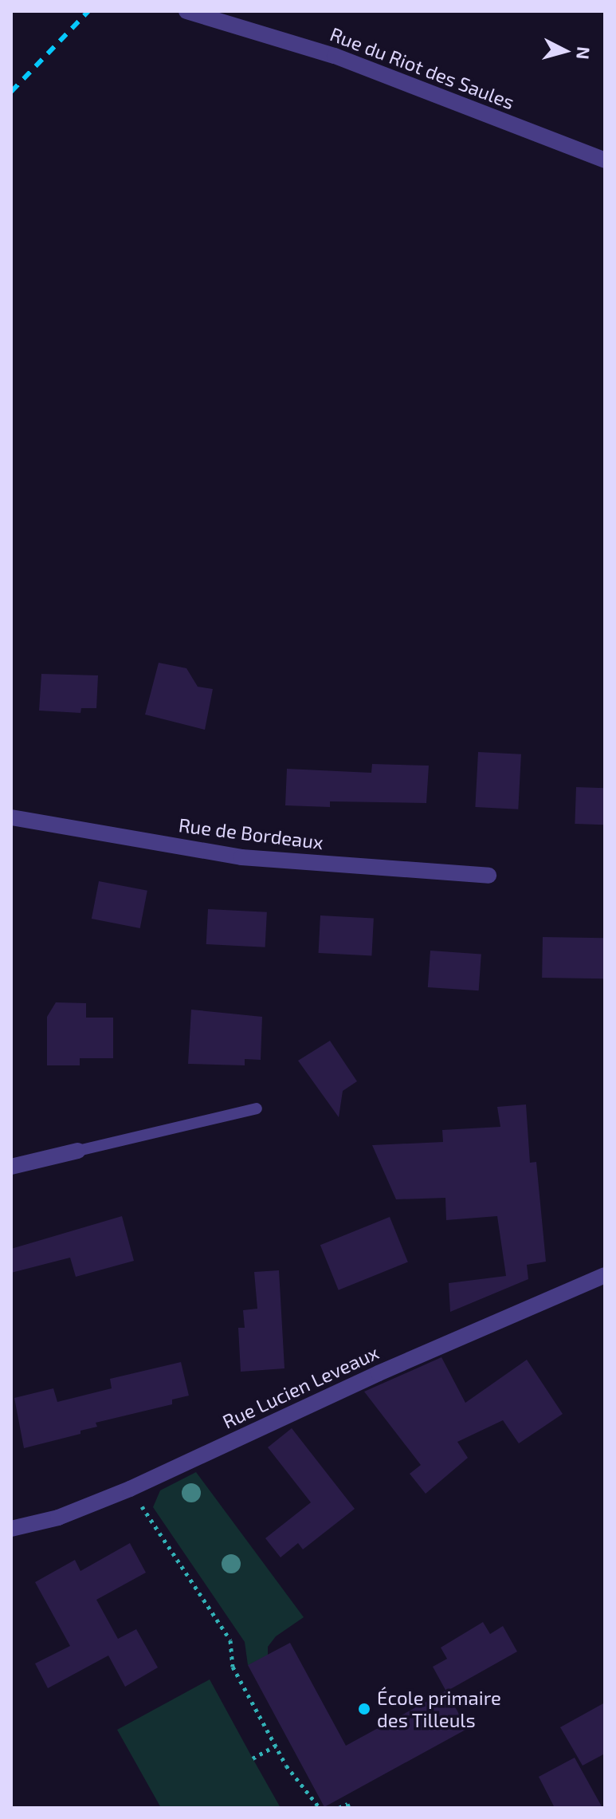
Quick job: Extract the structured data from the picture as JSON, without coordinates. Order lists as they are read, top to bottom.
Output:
{
  "streets": {
    "street": ["Rue du Riot des Saules", "Rue de Bordeaux", "Rue Lucien Leveaux"]
  },
  "places": ["École primaire des Tilleuls"],
  "north": "right"
}
